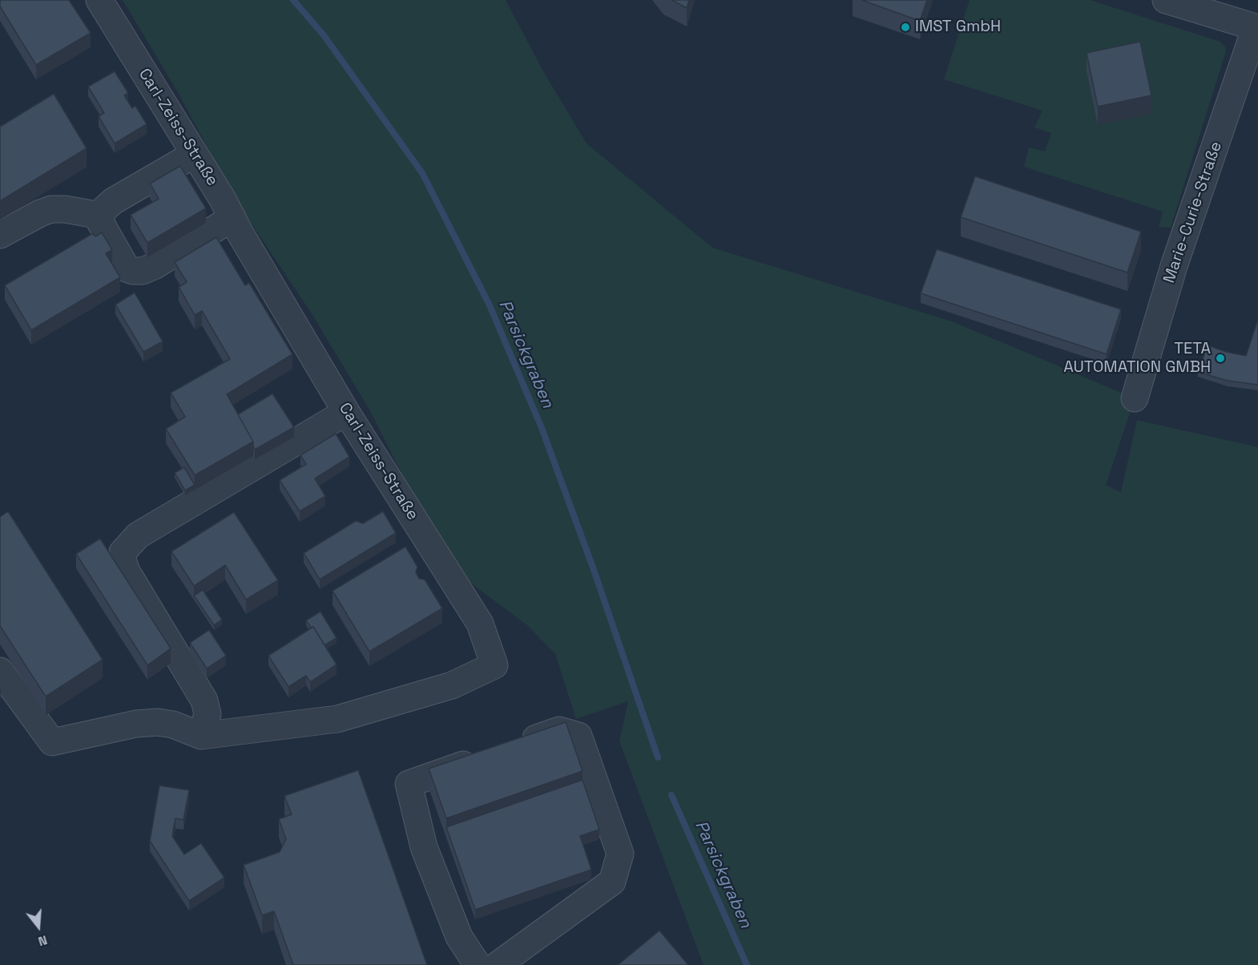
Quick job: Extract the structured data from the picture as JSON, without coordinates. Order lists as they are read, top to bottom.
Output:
{
  "streets": {
    "street": ["Carl-Zeiss-Straße", "Marie-Curie-Straße"]
  },
  "water": ["Parsickgraben"],
  "places": ["IMST GmbH", "TETA AUTOMATION GMBH"],
  "north": "bottom"
}
